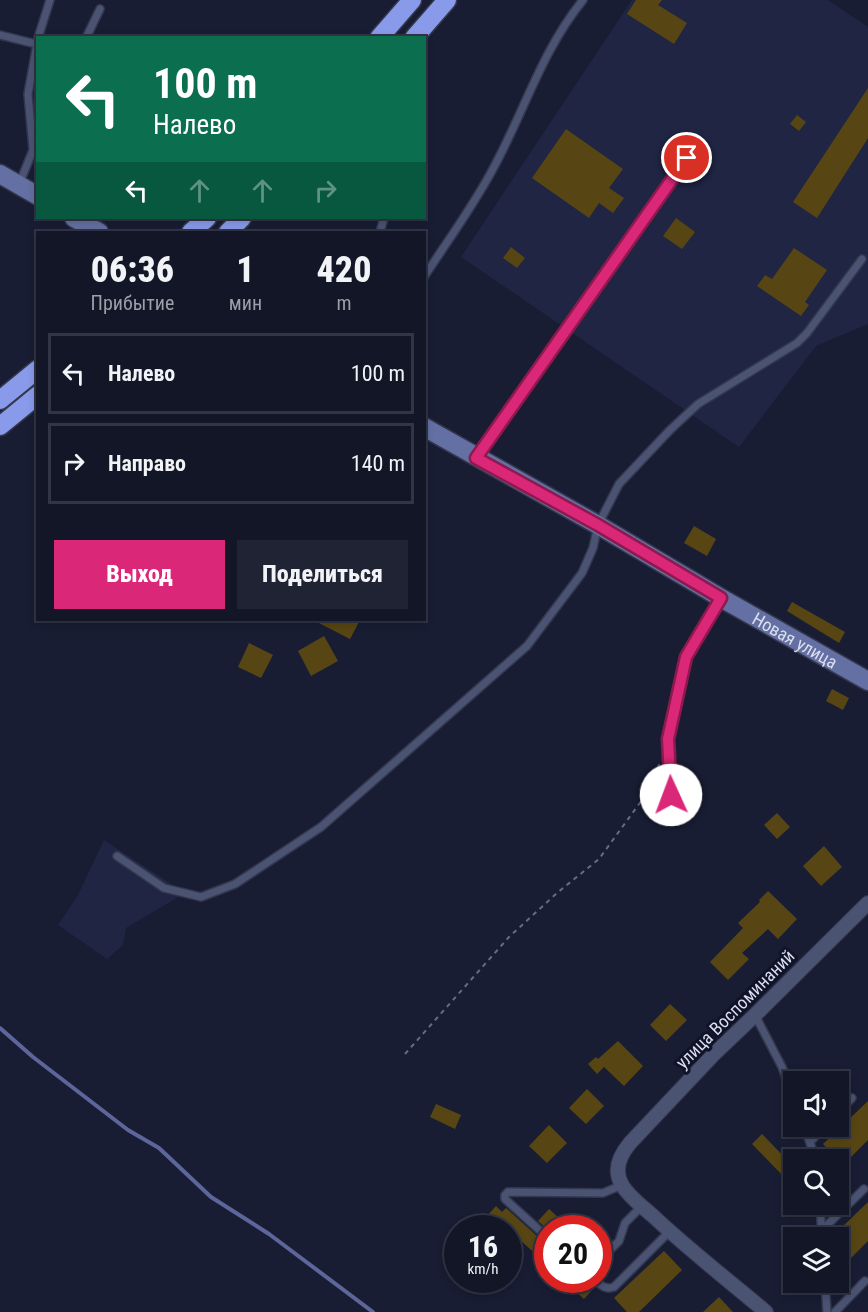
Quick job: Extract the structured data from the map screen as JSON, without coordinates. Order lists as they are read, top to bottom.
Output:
{
  "streets": {
    "main road": ["Новая улица"],
    "street": ["улица Воспоминаний"]
  },
  "page": {
    "turn": ["100 m", "Налево"],
    "eta": [
      "06:36",
      "Прибытие",
      "1",
      "мин",
      "420",
      "m"
    ],
    "list": [
      {
        "name": "Налево",
        "value": "100 m"
      },
      {
        "name": "Направо",
        "value": "140 m"
      }
    ],
    "buttons": ["Выход", "Поделиться"],
    "speed": "16 km/h",
    "limit": "20"
  }
}
